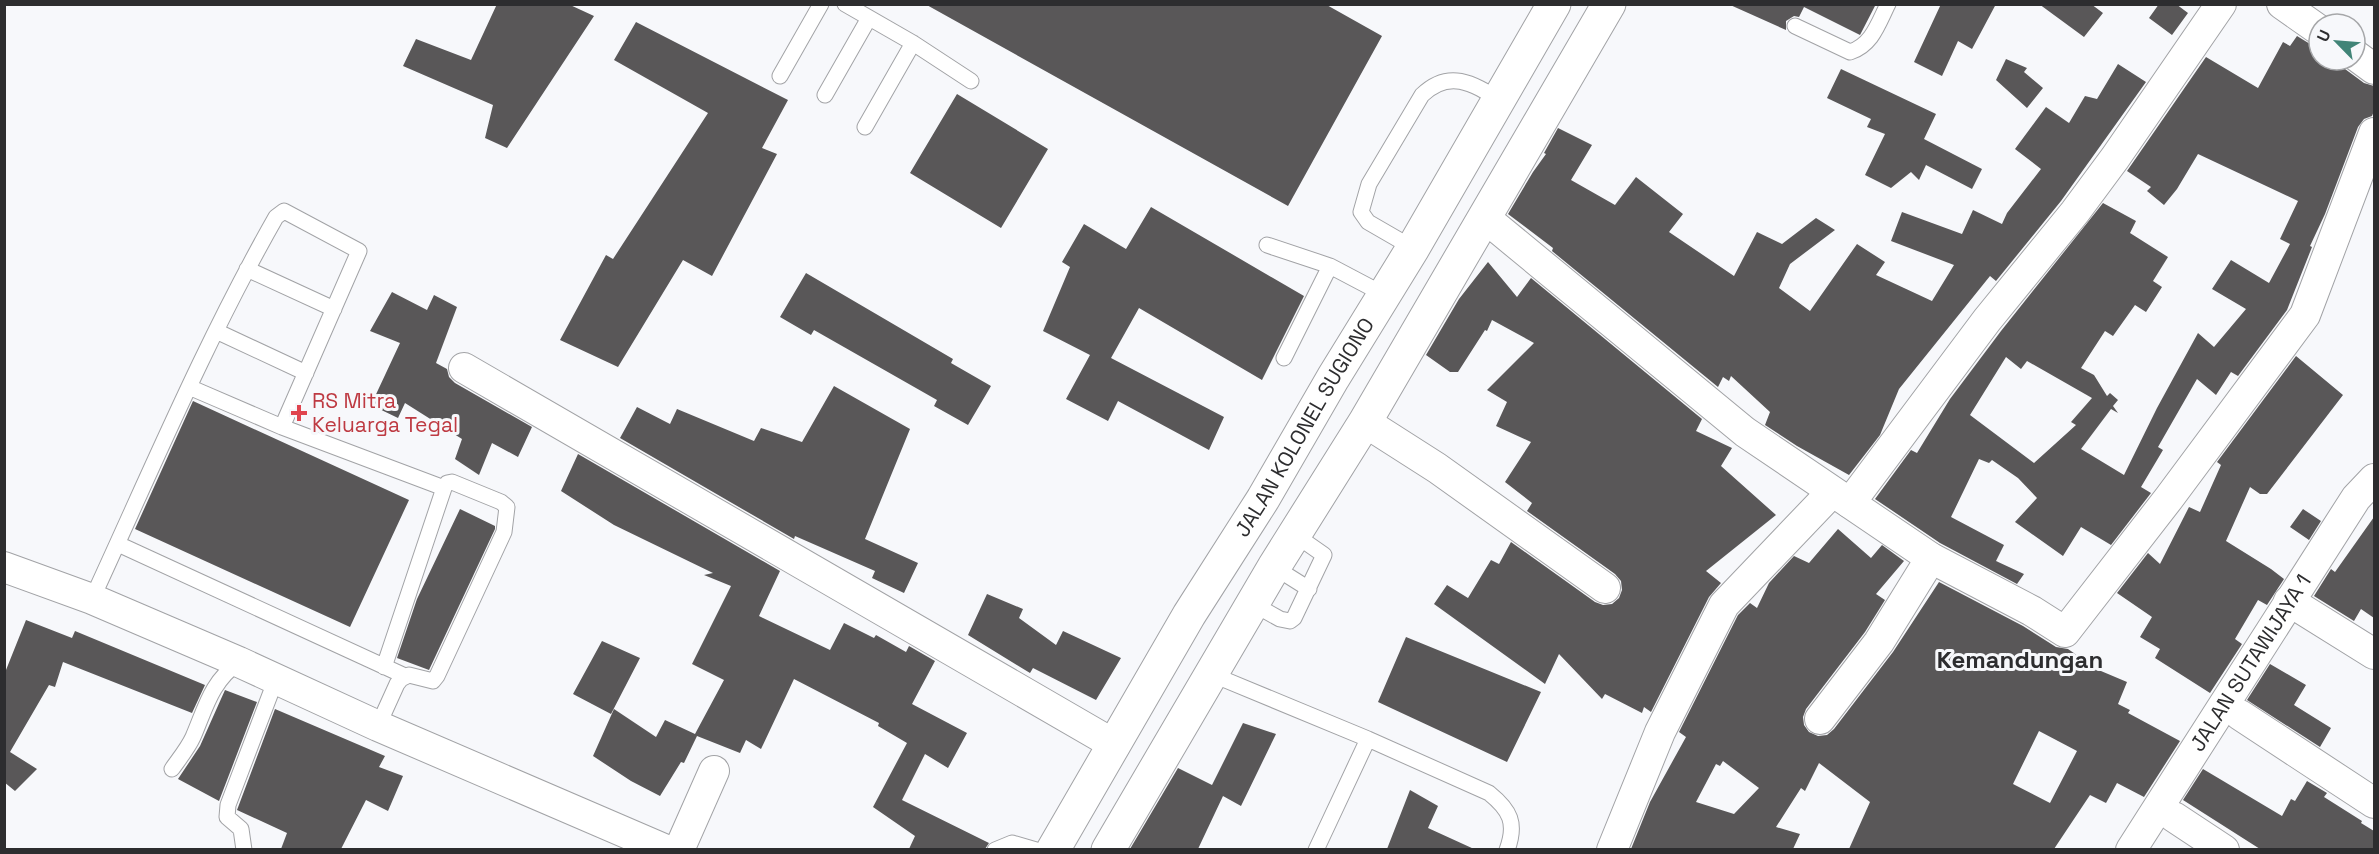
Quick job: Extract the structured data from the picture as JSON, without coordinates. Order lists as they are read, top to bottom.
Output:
{
  "streets": {
    "highway": ["JALAN KOLONEL SUGIONO"],
    "street": ["JALAN SUTAWIJAYA 1"]
  },
  "districts": ["Kemandungan"],
  "places": {
    "health": ["RS Mitra Keluarga Tegal"]
  },
  "north": "top left"
}
